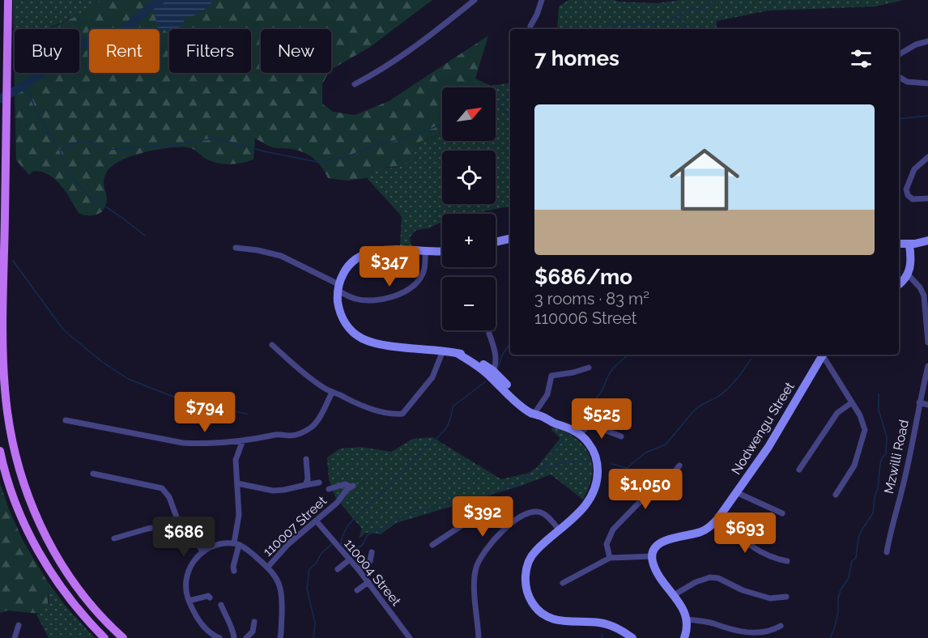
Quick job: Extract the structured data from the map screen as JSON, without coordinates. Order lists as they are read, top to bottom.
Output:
{
  "streets": {
    "street": [
      "Nodwengu Street",
      "Mzwilli Road",
      "110007 Street",
      "110004 Street"
    ]
  },
  "crossings": [
    ["110007 Street", "110004 Street"]
  ],
  "north": "top right",
  "page": {
    "chip": [
      "Buy",
      "Rent",
      "Filters",
      "New"
    ],
    "heading": "7 homes",
    "map_buttons": ["+", "−"],
    "list": [
      {
        "name": "$686/mo",
        "note": "3 rooms · 83 m² · 110006 Street"
      }
    ],
    "price": [
      "$347",
      "$794",
      "$525",
      "$1,050",
      "$392",
      "$693",
      "$686"
    ]
  }
}
